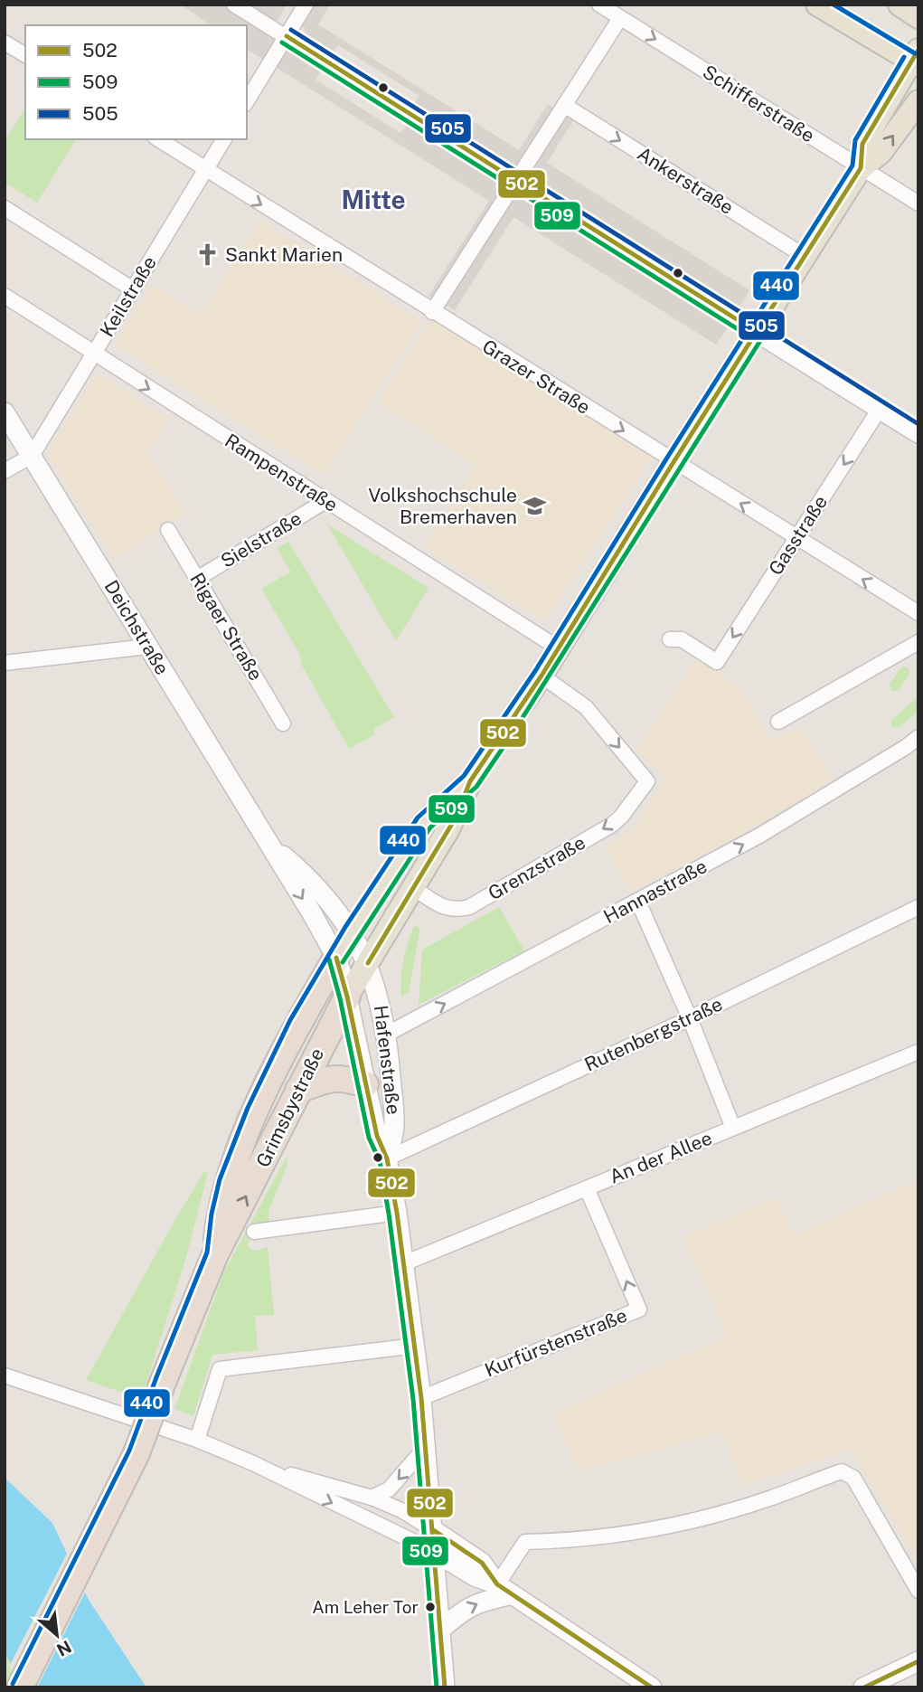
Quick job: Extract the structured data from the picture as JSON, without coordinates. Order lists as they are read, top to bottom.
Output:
{
  "streets": {
    "highway": ["Grimsbystraße"],
    "main road": ["Deichstraße", "Hafenstraße"],
    "street": [
      "Schifferstraße",
      "Ankerstraße",
      "Keilstraße",
      "Grazer Straße",
      "Rampenstraße",
      "Gasstraße",
      "Sielstraße",
      "Rigaer Straße",
      "Grenzstraße",
      "Hannastraße",
      "Rutenbergstraße",
      "An der Allee",
      "Kurfürstenstraße"
    ]
  },
  "crossings": [
    ["Keilstraße", "Grazer Straße"],
    ["Keilstraße", "Rampenstraße"],
    ["Keilstraße", "Deichstraße"],
    ["Grazer Straße", "Gasstraße"],
    ["Rampenstraße", "Sielstraße"],
    ["Sielstraße", "Rigaer Straße"],
    ["Deichstraße", "Hafenstraße"],
    ["Deichstraße", "Grimsbystraße"],
    ["Grenzstraße", "Grimsbystraße"],
    ["Hannastraße", "Hafenstraße"],
    ["Rutenbergstraße", "Hafenstraße"],
    ["Hafenstraße", "Grimsbystraße"],
    ["Hafenstraße", "An der Allee"],
    ["Hafenstraße", "Kurfürstenstraße"],
    ["An der Allee", "Kurfürstenstraße"]
  ],
  "one_way": [
    "Schifferstraße",
    "Rampenstraße",
    "Gasstraße",
    "Hannastraße"
  ],
  "districts": ["Mitte"],
  "places": {
    "church": ["Sankt Marien"],
    "school or university": ["Volkshochschule Bremerhaven"],
    "other": ["Am Leher Tor"]
  },
  "lines": [
    "transit line 440",
    "transit line 505",
    "transit line 502",
    "transit line 509"
  ],
  "legend": ["502", "509", "505"],
  "north": "bottom right"
}
